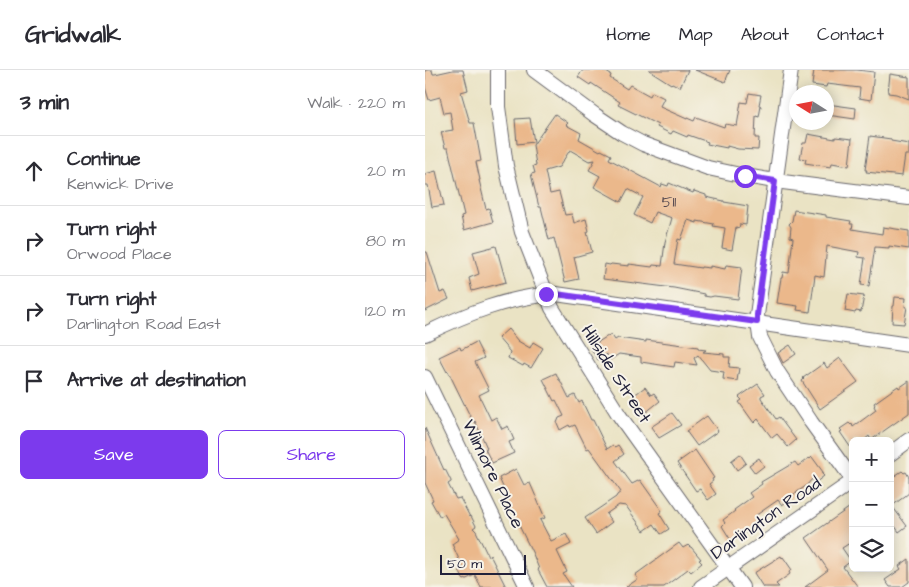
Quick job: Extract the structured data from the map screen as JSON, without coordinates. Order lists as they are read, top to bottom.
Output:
{
  "streets": {
    "street": ["Hillside Street", "Wilmore Place", "Darlington Road"]
  },
  "crossings": [
    ["Hillside Street", "Darlington Road"]
  ],
  "house_numbers": ["511"],
  "scale_bar": "50 m",
  "north": "left",
  "page": {
    "header": "Gridwalk",
    "nav": [
      "Home",
      "Map",
      "About",
      "Contact"
    ],
    "heading": ["3 min", "Walk · 220 m"],
    "list": [
      ["Continue", "Kenwick Drive", "20 m"],
      ["Turn right", "Orwood Place", "80 m"],
      ["Turn right", "Darlington Road East", "120 m"],
      "Arrive at destination"
    ],
    "buttons": ["Save", "Share"],
    "map_buttons": ["+", "−"],
    "scale": "50 m"
  }
}
